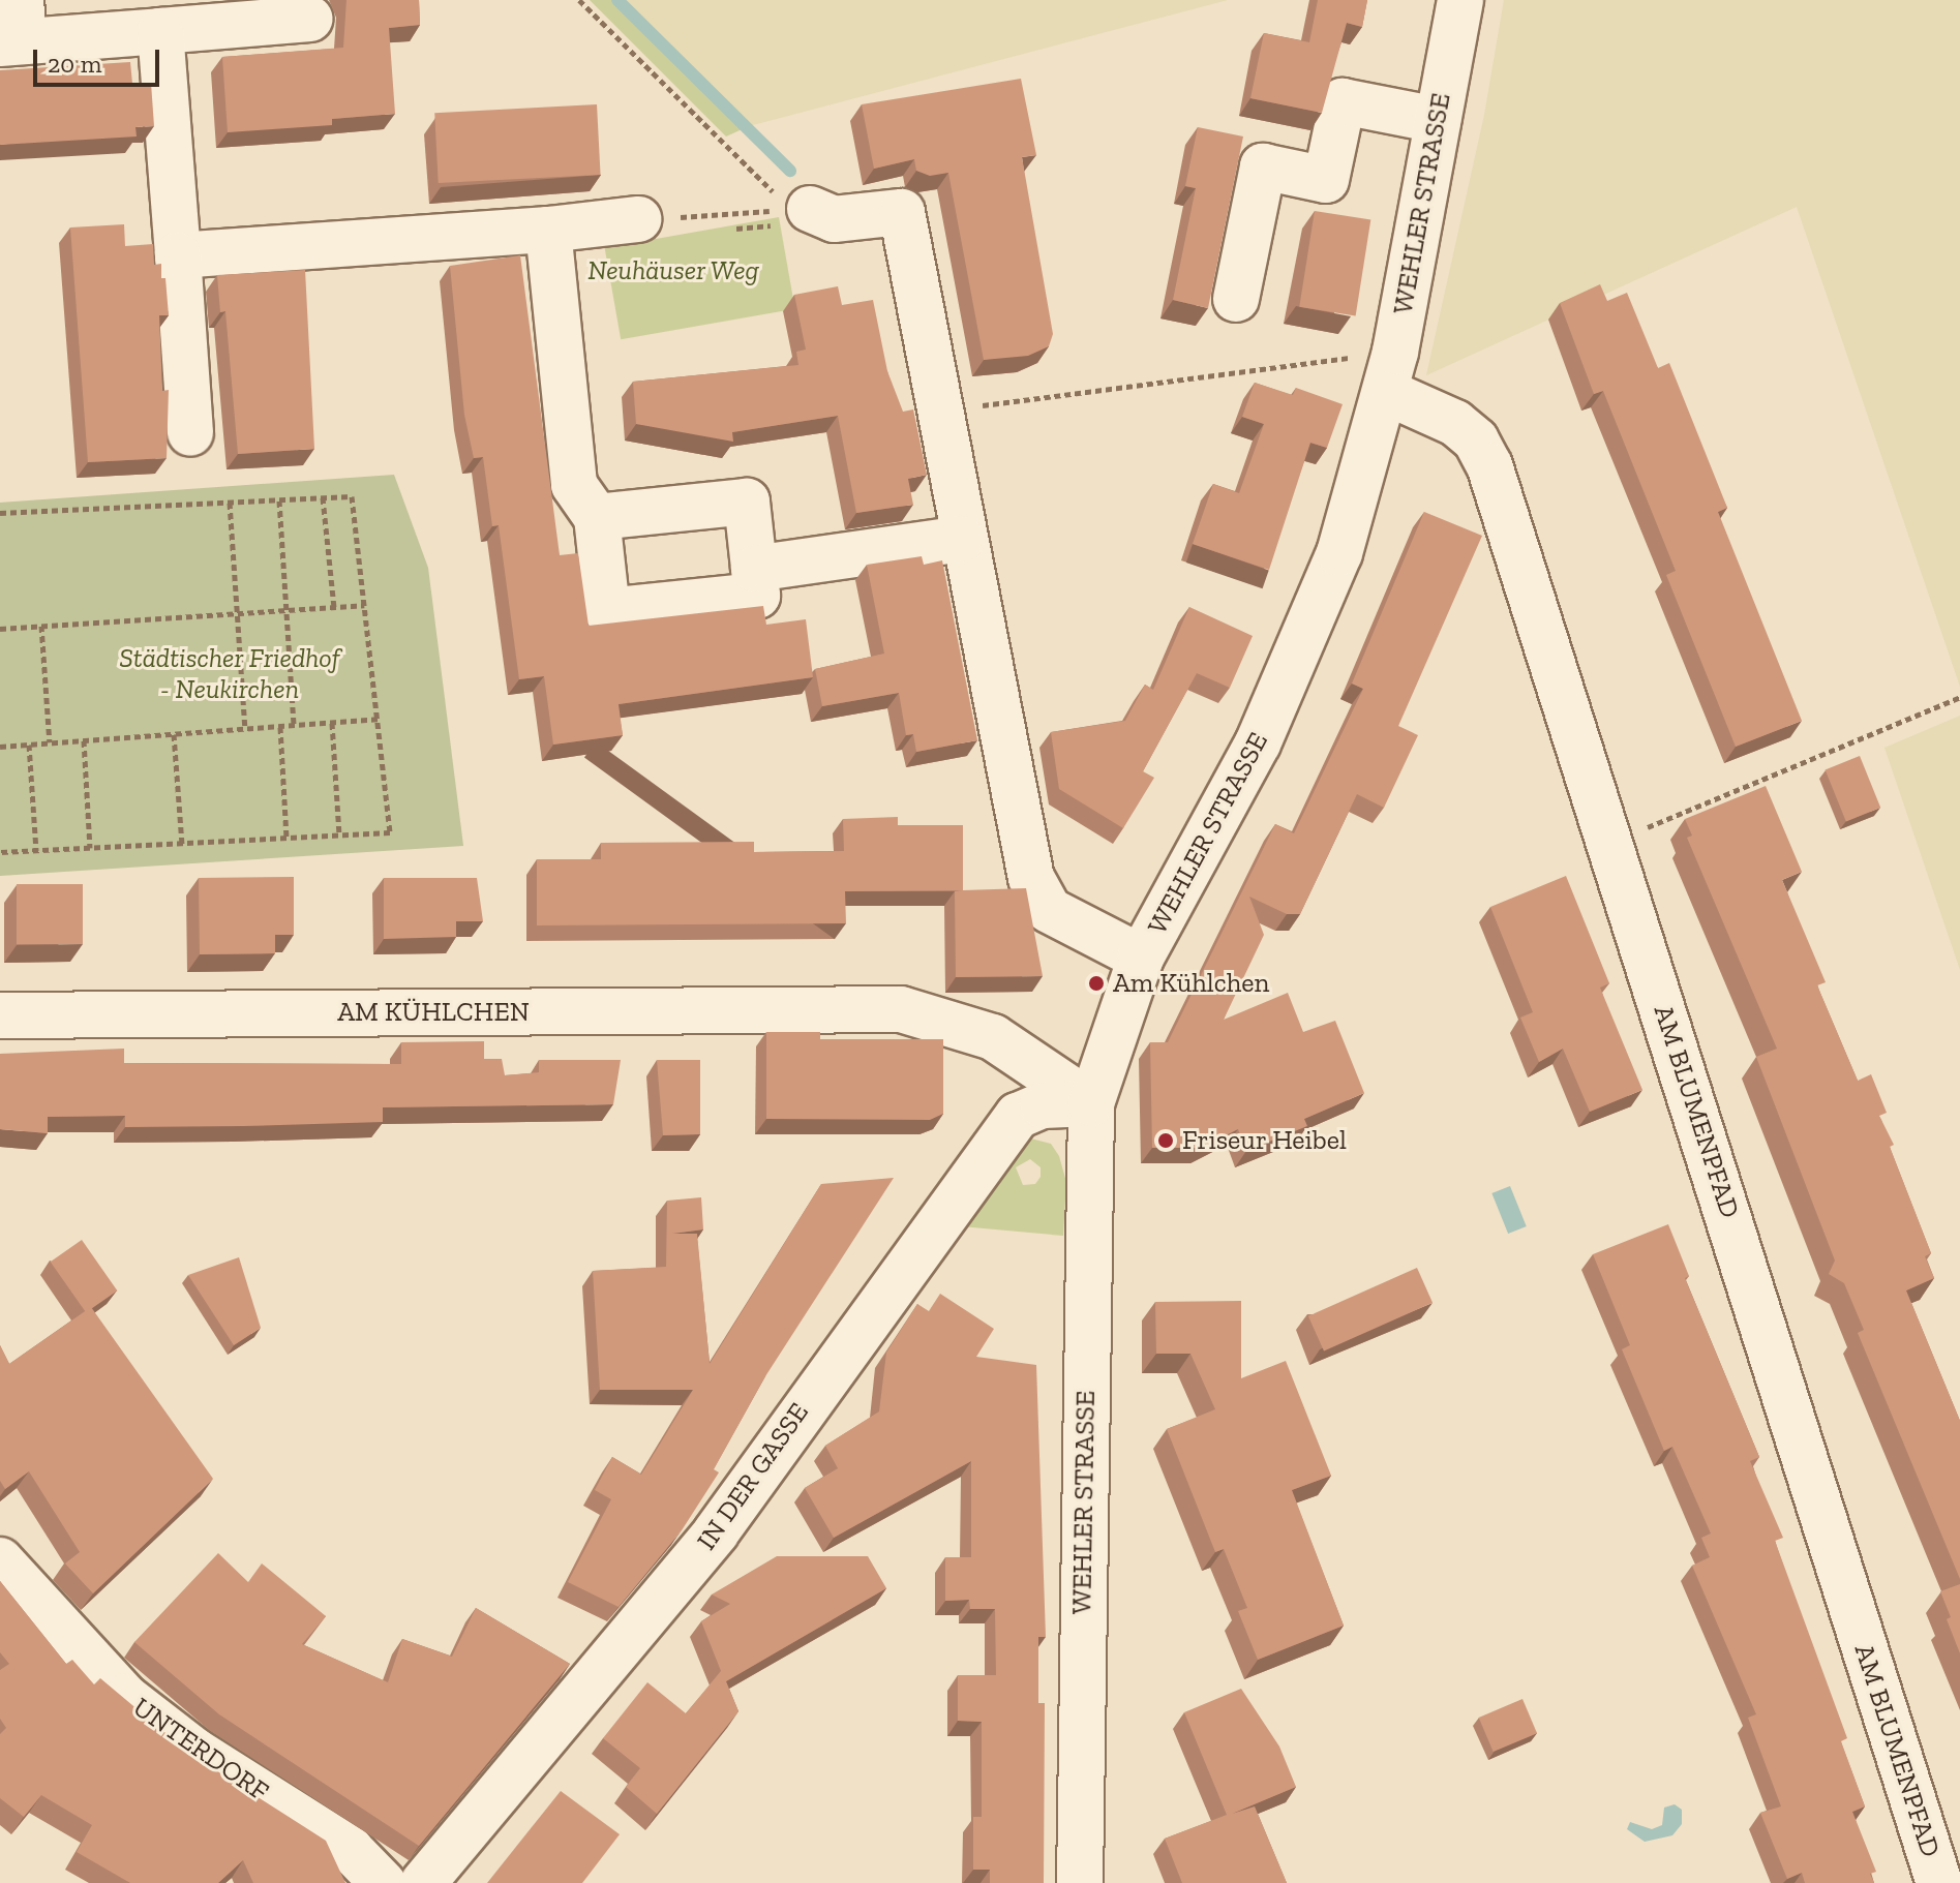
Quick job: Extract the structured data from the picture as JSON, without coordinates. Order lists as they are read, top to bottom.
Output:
{
  "streets": {
    "street": [
      "WEHLER STRASSE",
      "AM KÜHLCHEN",
      "AM BLUMENPFAD",
      "IN DER GASSE",
      "UNTERDORF"
    ]
  },
  "crossings": [
    ["WEHLER STRASSE", "AM KÜHLCHEN"],
    ["WEHLER STRASSE", "AM BLUMENPFAD"],
    ["WEHLER STRASSE", "IN DER GASSE"],
    ["AM KÜHLCHEN", "IN DER GASSE"]
  ],
  "parks": ["Neuhäuser Weg", "Städtischer Friedhof - Neukirchen"],
  "places": ["Am Kühlchen", "Friseur Heibel"],
  "scale_bar": "20 m"
}
